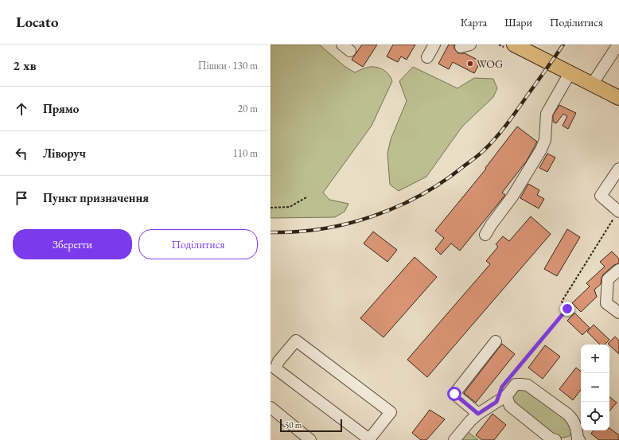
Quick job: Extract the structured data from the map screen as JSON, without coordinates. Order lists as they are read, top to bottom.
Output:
{
  "places": ["WOG"],
  "scale_bar": "50 m",
  "page": {
    "header": "Locato",
    "nav": ["Карта", "Шари", "Поділитися"],
    "heading": ["2 хв", "Пішки · 130 m"],
    "list": [
      ["Прямо", "20 m"],
      ["Ліворуч", "110 m"],
      "Пункт призначення"
    ],
    "buttons": ["Зберегти", "Поділитися"],
    "map_buttons": ["+", "−"],
    "scale": "50 m"
  }
}
